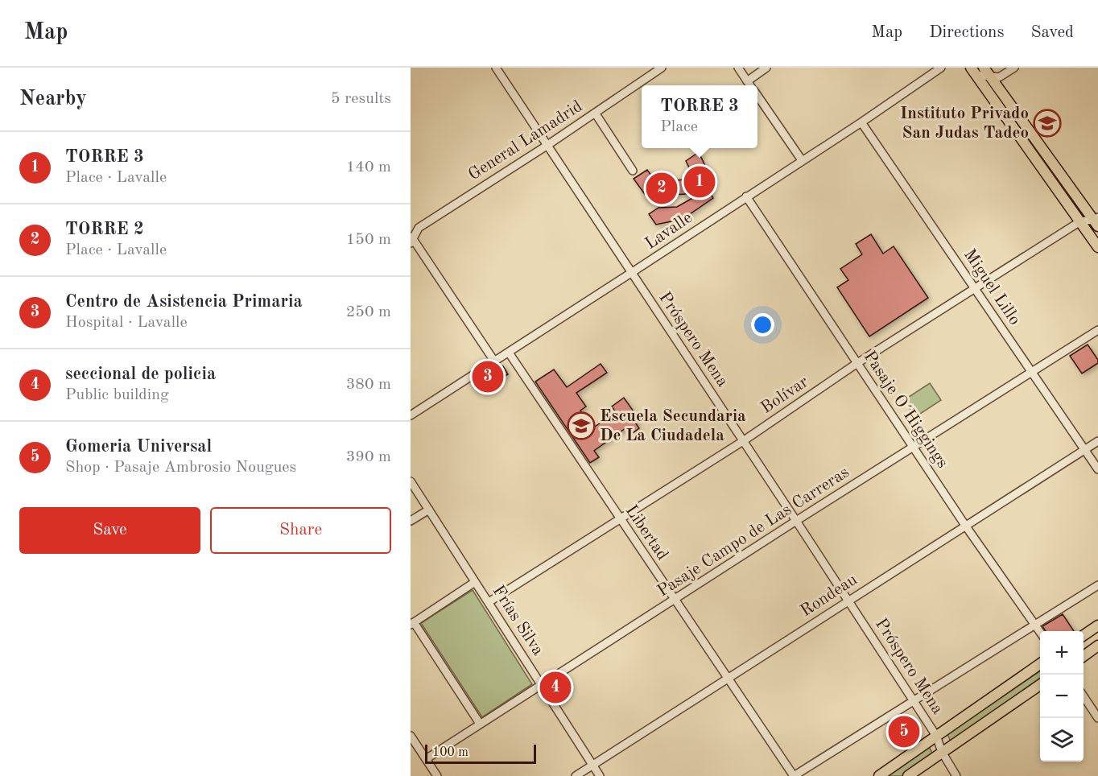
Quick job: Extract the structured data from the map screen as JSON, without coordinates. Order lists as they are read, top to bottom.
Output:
{
  "streets": {
    "street": [
      "General Lamadrid",
      "Lavalle",
      "Miguel Lillo",
      "Próspero Mena",
      "Bolívar",
      "Pasaje O´Higgings",
      "Pasaje Campo de Las Carreras",
      "Libertad",
      "Rondeau",
      "Frías Silva"
    ]
  },
  "crossings": [
    ["General Lamadrid", "Próspero Mena"],
    ["Lavalle", "Miguel Lillo"],
    ["Lavalle", "Próspero Mena"],
    ["Lavalle", "Pasaje O´Higgings"],
    ["Lavalle", "Libertad"],
    ["Miguel Lillo", "Bolívar"],
    ["Miguel Lillo", "Pasaje Campo de Las Carreras"],
    ["Miguel Lillo", "Rondeau"],
    ["Próspero Mena", "Bolívar"],
    ["Próspero Mena", "Pasaje Campo de Las Carreras"],
    ["Próspero Mena", "Rondeau"],
    ["Bolívar", "Pasaje O´Higgings"],
    ["Bolívar", "Libertad"],
    ["Bolívar", "Frías Silva"],
    ["Pasaje O´Higgings", "Pasaje Campo de Las Carreras"],
    ["Pasaje O´Higgings", "Rondeau"],
    ["Pasaje Campo de Las Carreras", "Libertad"],
    ["Pasaje Campo de Las Carreras", "Frías Silva"],
    ["Libertad", "Rondeau"],
    ["Rondeau", "Frías Silva"]
  ],
  "places": {
    "school or university": ["Instituto Privado San Judas Tadeo", "Escuela Secundaria De La Ciudadela"]
  },
  "scale_bar": "100 m",
  "page": {
    "header": "Map",
    "nav": ["Map", "Directions", "Saved"],
    "heading": ["Nearby", "5 results"],
    "popup": ["TORRE 3", "Place"],
    "list": [
      {
        "mark": "1",
        "name": "TORRE 3",
        "note": "Place · Lavalle",
        "value": "140 m"
      },
      {
        "mark": "2",
        "name": "TORRE 2",
        "note": "Place · Lavalle",
        "value": "150 m"
      },
      {
        "mark": "3",
        "name": "Centro de Asistencia Primaria",
        "note": "Hospital · Lavalle",
        "value": "250 m"
      },
      {
        "mark": "4",
        "name": "seccional de policia",
        "note": "Public building",
        "value": "380 m"
      },
      {
        "mark": "5",
        "name": "Gomeria Universal",
        "note": "Shop · Pasaje Ambrosio Nougues",
        "value": "390 m"
      }
    ],
    "pins": [
      "1",
      "2",
      "3",
      "4",
      "5"
    ],
    "buttons": ["Save", "Share"],
    "map_buttons": ["+", "−"],
    "scale": "100 m"
  }
}
